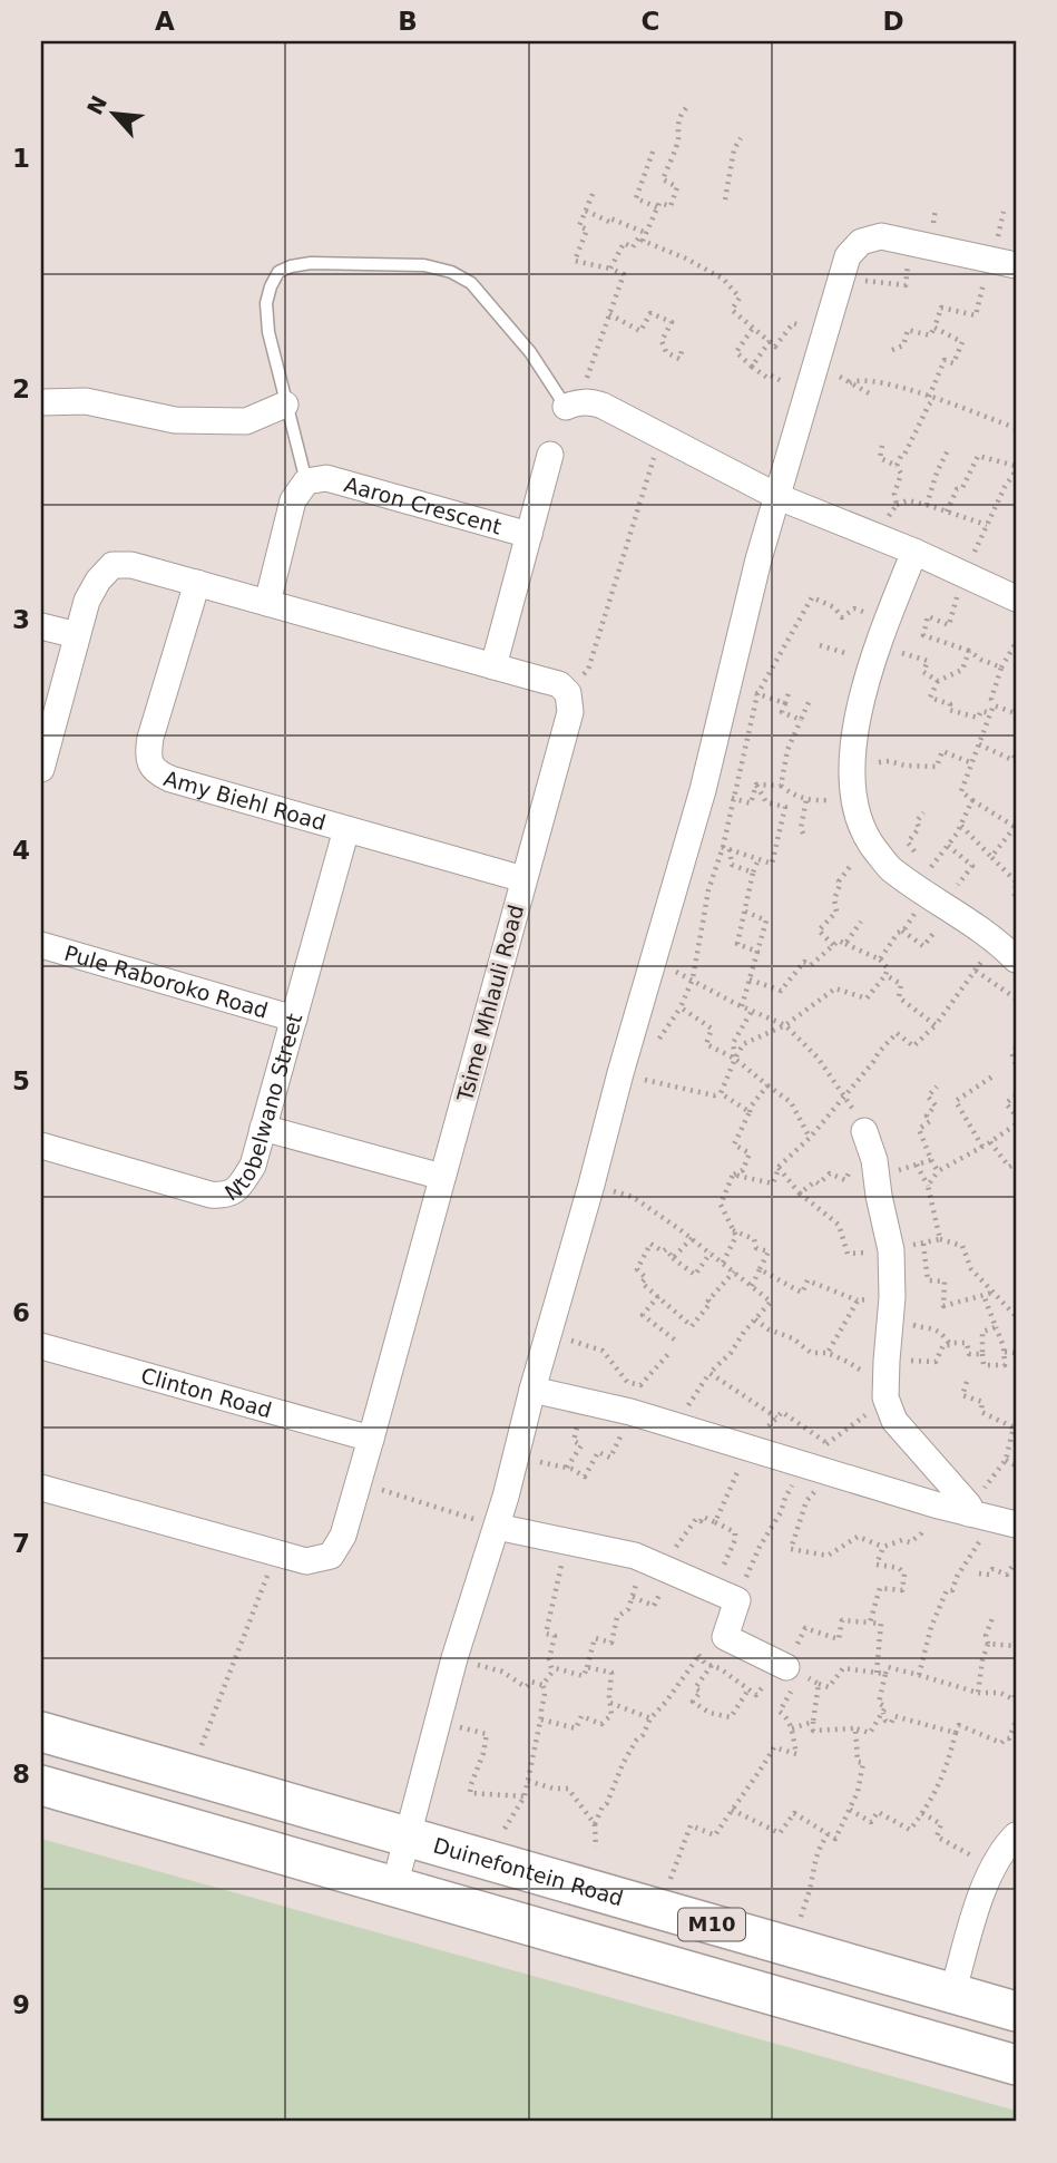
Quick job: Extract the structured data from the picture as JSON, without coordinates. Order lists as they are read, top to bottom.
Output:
{
  "streets": {
    "main road": ["Duinefontein Road", "M10"],
    "street": [
      "Aaron Crescent",
      "Amy Biehl Road",
      "Pule Raboroko Road",
      "Tsime Mhlauli Road",
      "Ntobelwano Street",
      "Clinton Road"
    ]
  },
  "crossings": [
    ["Amy Biehl Road", "Tsime Mhlauli Road"],
    ["Amy Biehl Road", "Ntobelwano Street"],
    ["Pule Raboroko Road", "Ntobelwano Street"],
    ["Tsime Mhlauli Road", "Clinton Road"]
  ],
  "north": "top left",
  "grid": {
    "columns": [
      "A",
      "B",
      "C",
      "D"
    ],
    "rows": [
      "1",
      "2",
      "3",
      "4",
      "5",
      "6",
      "7",
      "8",
      "9"
    ]
  }
}
